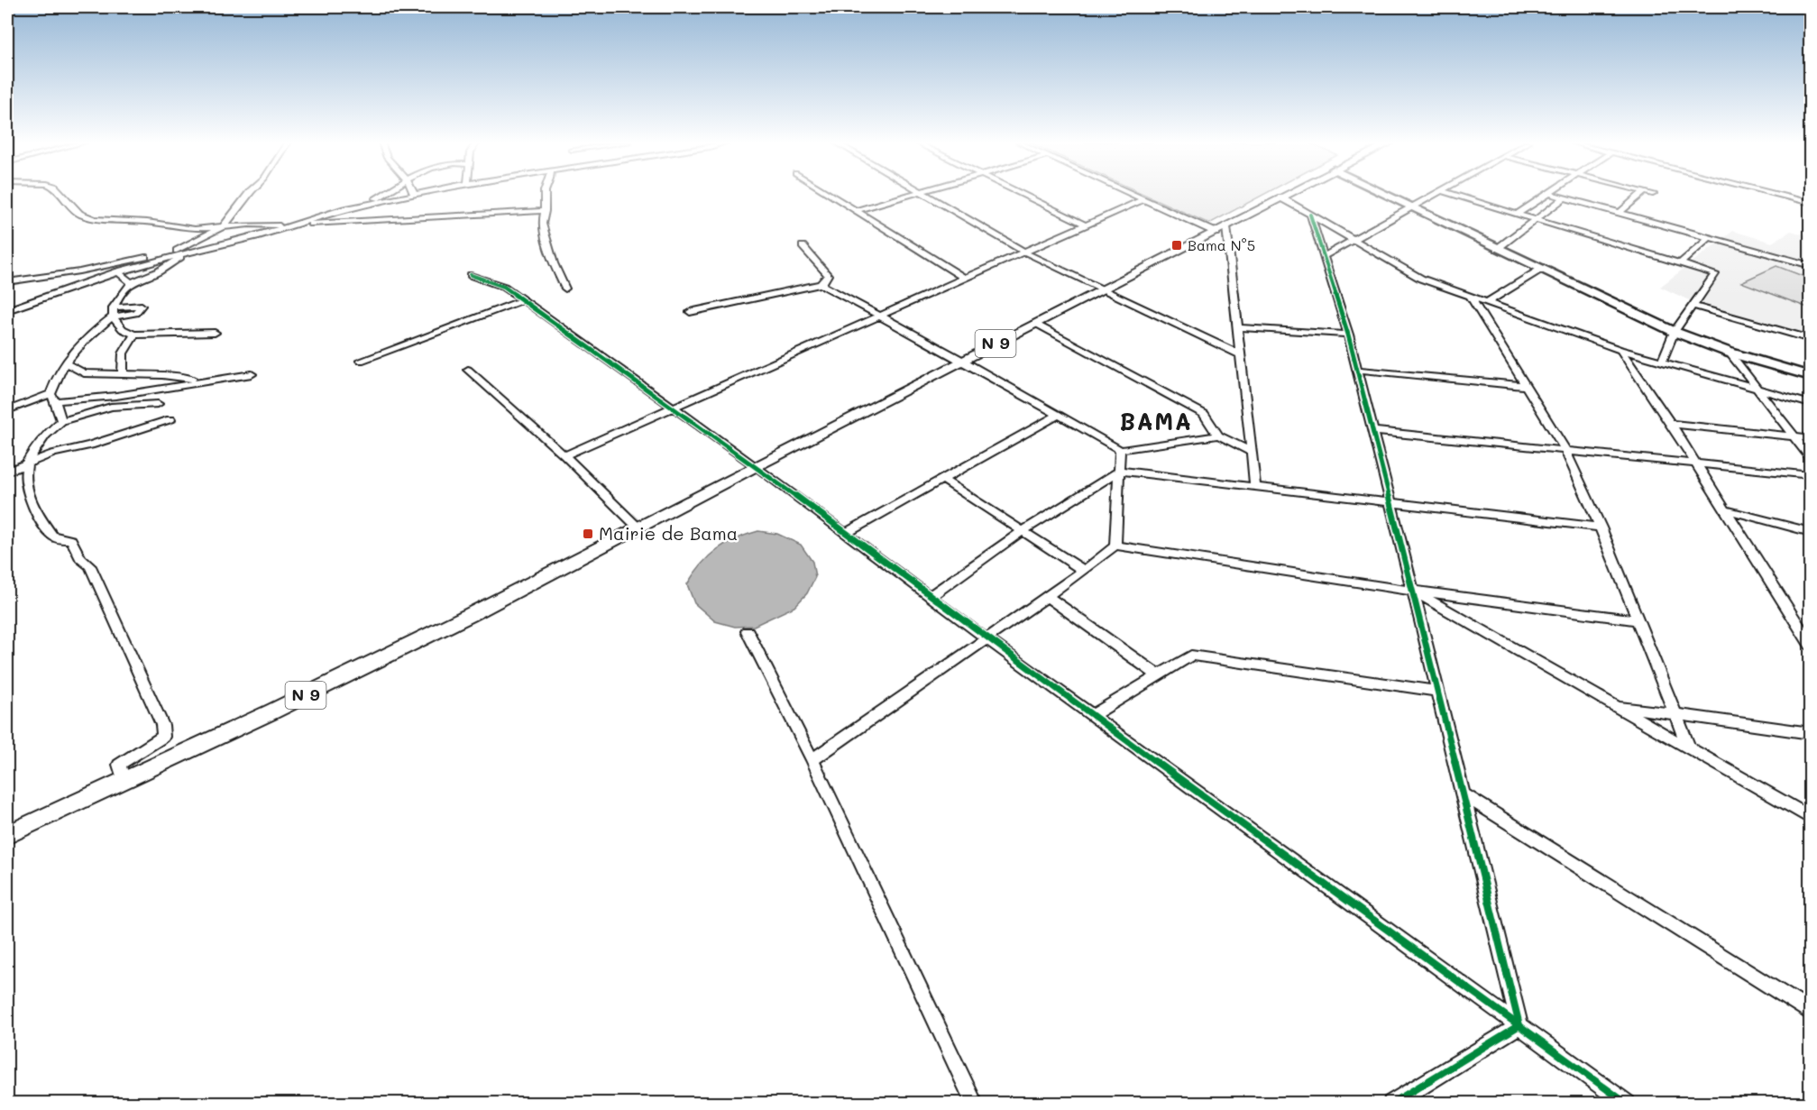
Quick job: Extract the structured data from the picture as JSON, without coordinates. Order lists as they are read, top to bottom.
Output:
{
  "streets": {
    "main road": ["N 9"]
  },
  "districts": ["BAMA"],
  "places": {
    "transit": ["Bama N°5", "Mairie de Bama"]
  }
}
